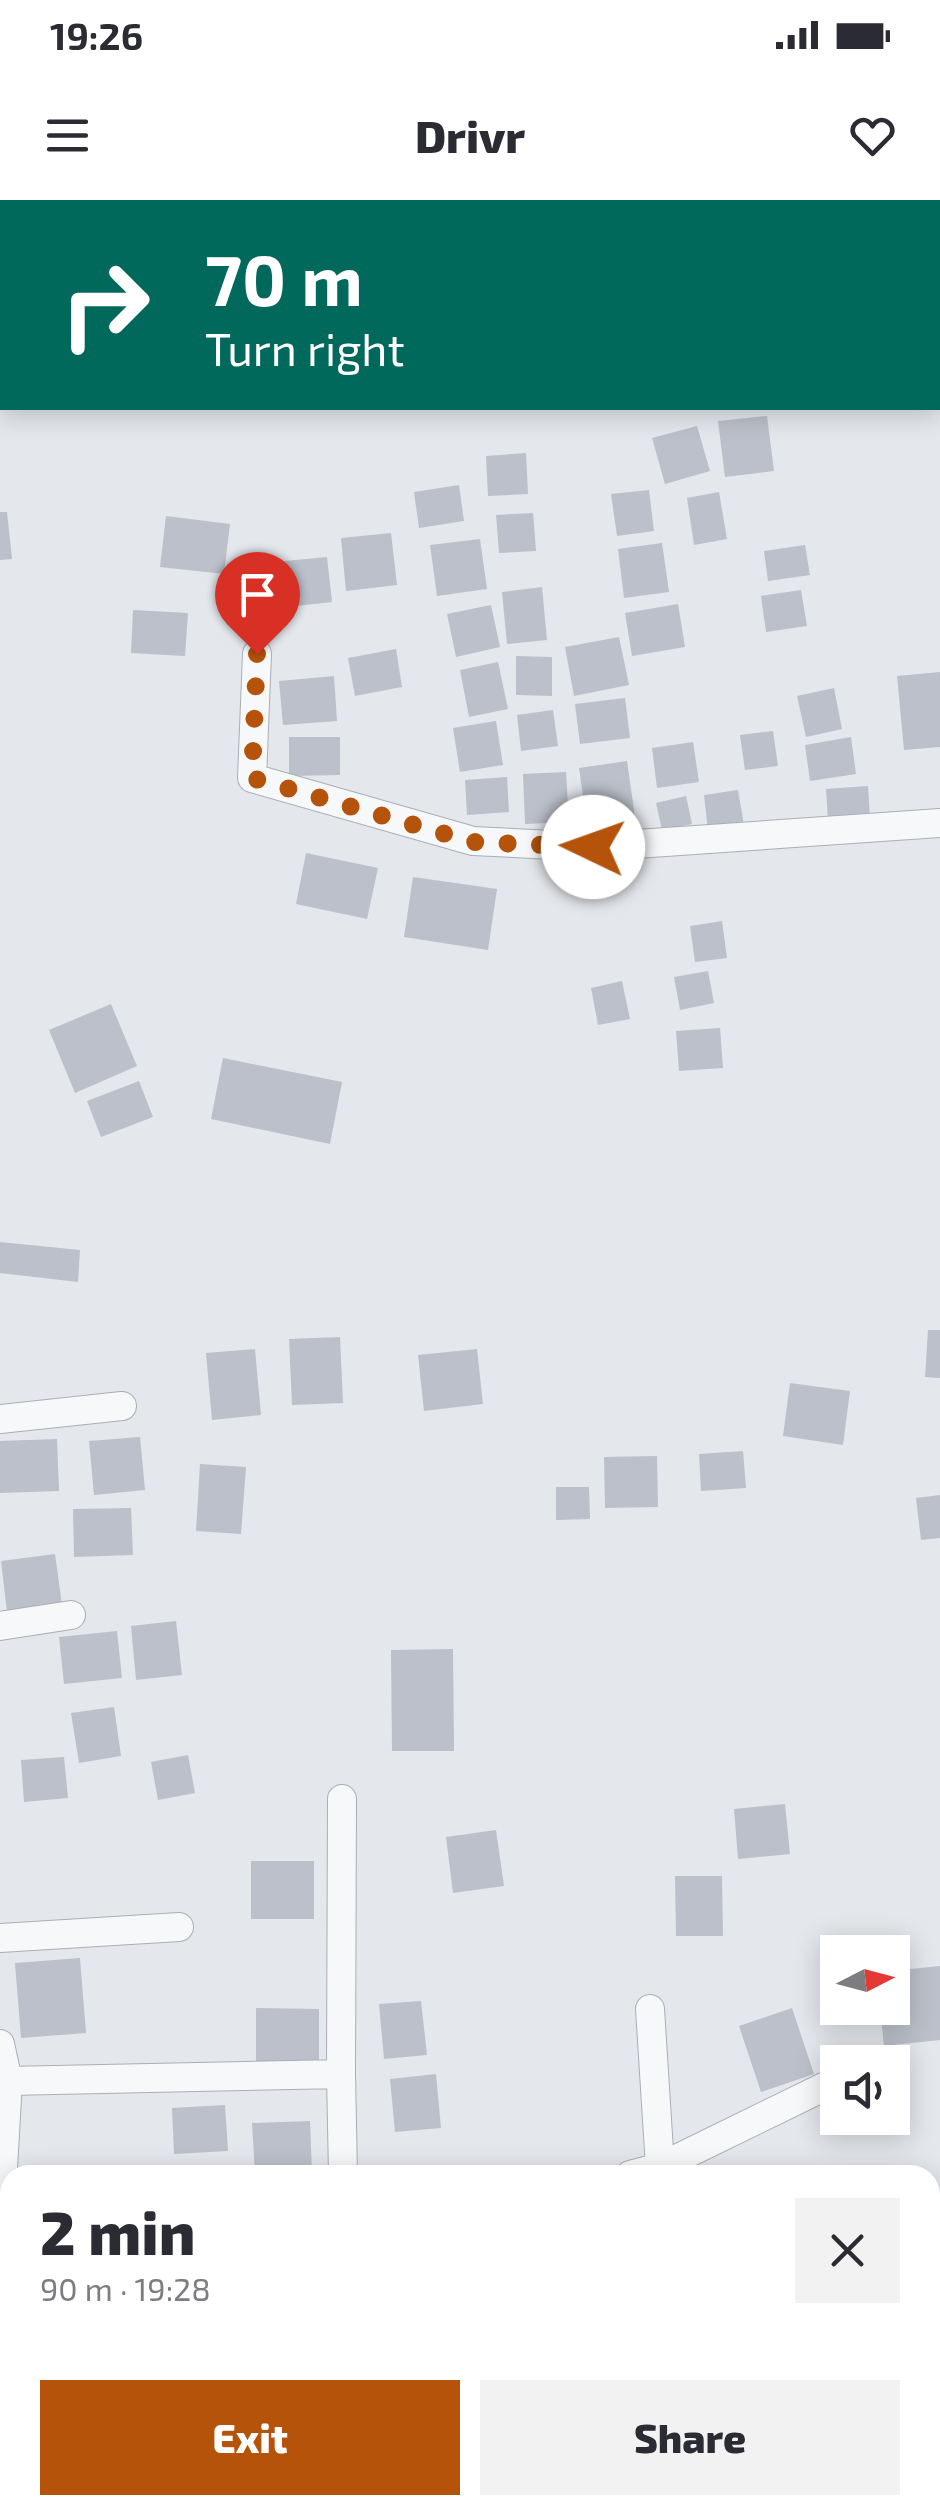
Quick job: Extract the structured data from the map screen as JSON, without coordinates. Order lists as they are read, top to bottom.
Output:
{
  "north": "right",
  "page": {
    "status": "19:26",
    "header": "Drivr",
    "turn": ["70 m", "Turn right"],
    "heading": ["2 min", "90 m · 19:28"],
    "buttons": ["Exit", "Share"]
  }
}
